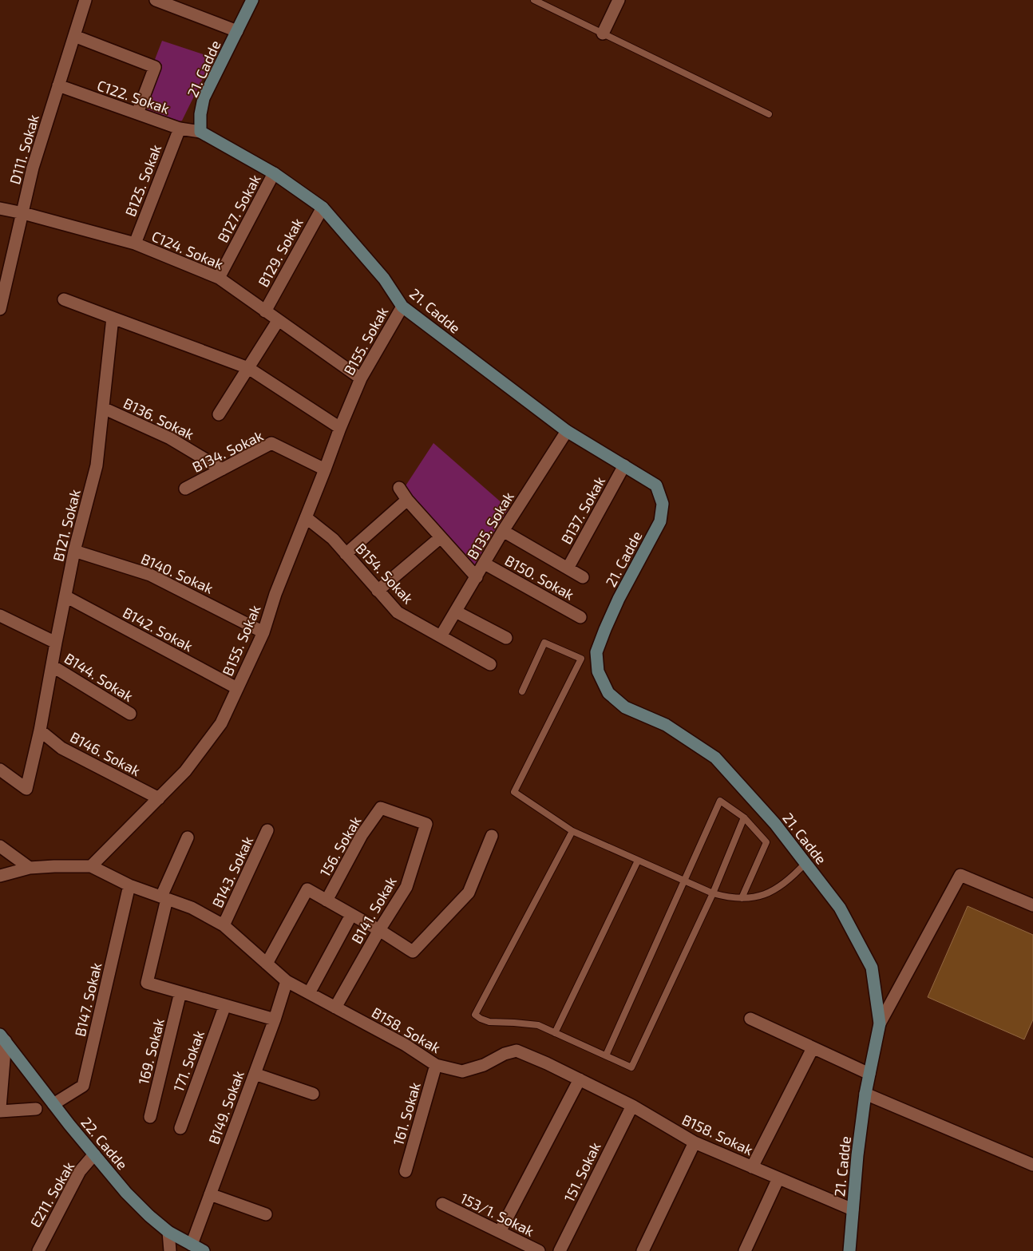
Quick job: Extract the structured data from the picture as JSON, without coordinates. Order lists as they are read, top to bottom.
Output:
{
  "streets": {
    "main road": ["21. Cadde", "22. Cadde"],
    "street": [
      "C122. Sokak",
      "D111. Sokak",
      "B125. Sokak",
      "B127. Sokak",
      "C124. Sokak",
      "B129. Sokak",
      "B155. Sokak",
      "B136. Sokak",
      "B134. Sokak",
      "B137. Sokak",
      "B121. Sokak",
      "B135. Sokak",
      "B140. Sokak",
      "B154. Sokak",
      "B150. Sokak",
      "B142. Sokak",
      "B144. Sokak",
      "B146. Sokak",
      "156. Sokak",
      "B143. Sokak",
      "B141. Sokak",
      "B147. Sokak",
      "B158. Sokak",
      "169. Sokak",
      "171. Sokak",
      "B149. Sokak",
      "161. Sokak",
      "151. Sokak",
      "E211. Sokak",
      "153/1. Sokak"
    ]
  },
  "crossings": [
    ["21. Cadde", "C122. Sokak"],
    ["21. Cadde", "B127. Sokak"],
    ["21. Cadde", "B129. Sokak"],
    ["21. Cadde", "B155. Sokak"],
    ["21. Cadde", "B137. Sokak"],
    ["21. Cadde", "B135. Sokak"],
    ["21. Cadde", "B158. Sokak"],
    ["C122. Sokak", "D111. Sokak"],
    ["C122. Sokak", "B125. Sokak"],
    ["D111. Sokak", "C124. Sokak"],
    ["B125. Sokak", "C124. Sokak"],
    ["B127. Sokak", "C124. Sokak"],
    ["C124. Sokak", "B129. Sokak"],
    ["C124. Sokak", "B155. Sokak"],
    ["B155. Sokak", "B134. Sokak"],
    ["B155. Sokak", "B140. Sokak"],
    ["B155. Sokak", "B154. Sokak"],
    ["B155. Sokak", "B142. Sokak"],
    ["B155. Sokak", "B146. Sokak"],
    ["B155. Sokak", "B158. Sokak"],
    ["B136. Sokak", "B134. Sokak"],
    ["B136. Sokak", "B121. Sokak"],
    ["B121. Sokak", "B140. Sokak"],
    ["B121. Sokak", "B142. Sokak"],
    ["B121. Sokak", "B144. Sokak"],
    ["B121. Sokak", "B146. Sokak"],
    ["B135. Sokak", "B154. Sokak"],
    ["B135. Sokak", "B150. Sokak"],
    ["156. Sokak", "B141. Sokak"],
    ["156. Sokak", "B158. Sokak"],
    ["B143. Sokak", "B158. Sokak"],
    ["B141. Sokak", "B158. Sokak"],
    ["B147. Sokak", "B158. Sokak"],
    ["B147. Sokak", "22. Cadde"],
    ["B158. Sokak", "B149. Sokak"],
    ["B158. Sokak", "161. Sokak"],
    ["B158. Sokak", "151. Sokak"],
    ["B149. Sokak", "22. Cadde"],
    ["22. Cadde", "E211. Sokak"]
  ]
}
